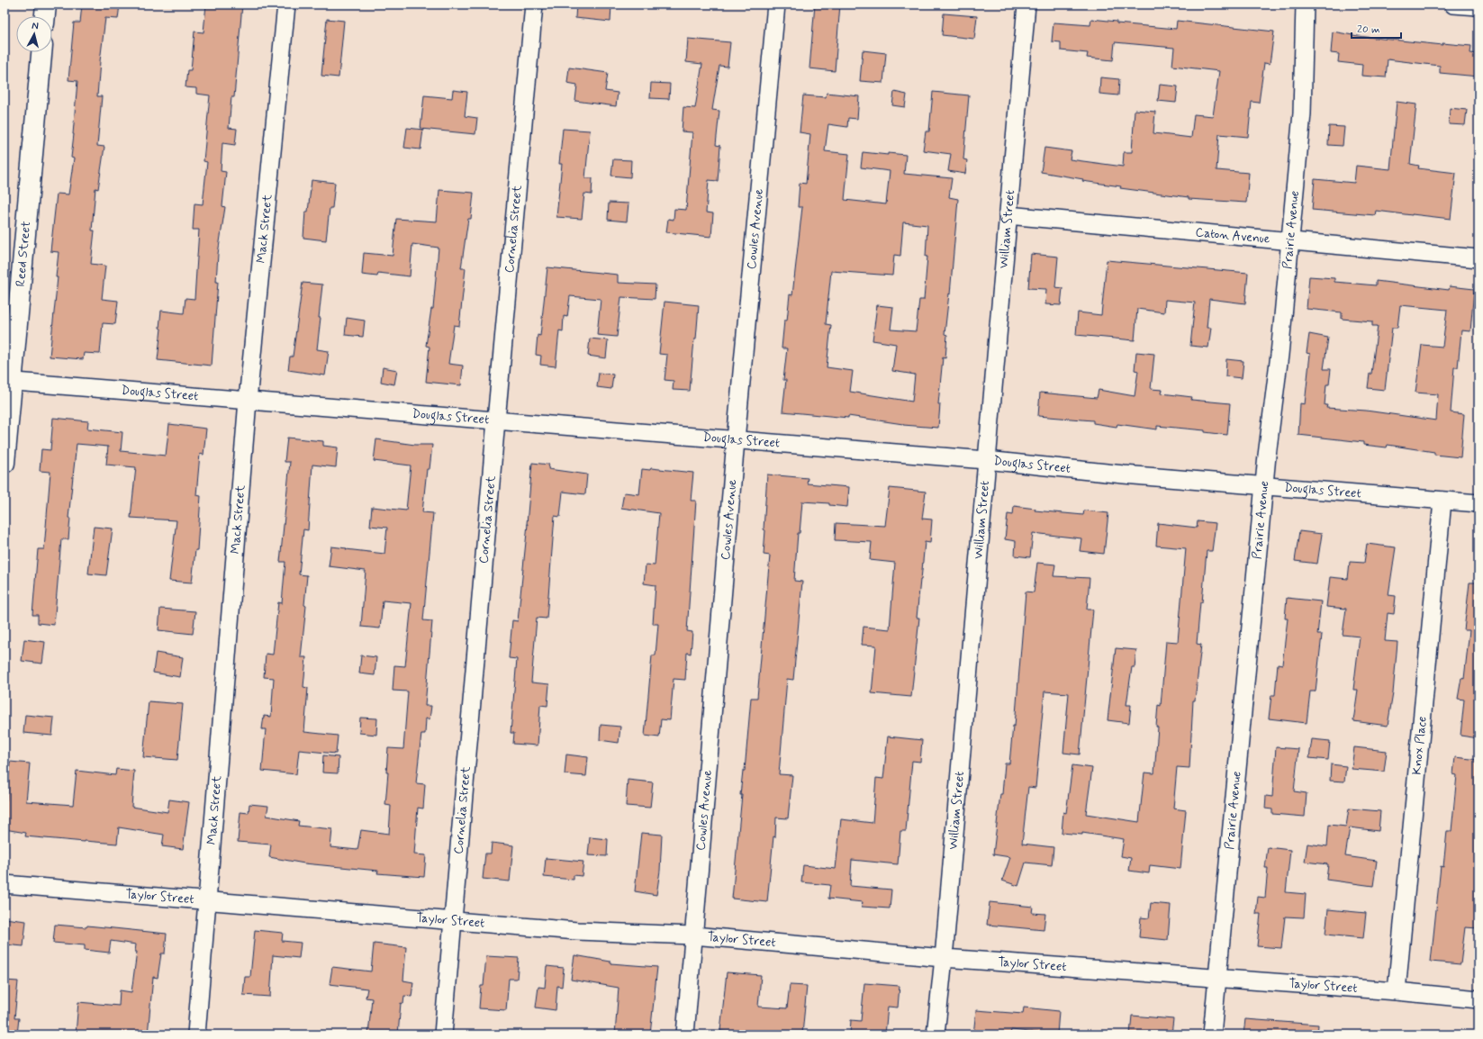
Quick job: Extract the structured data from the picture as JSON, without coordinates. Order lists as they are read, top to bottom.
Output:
{
  "streets": {
    "street": [
      "Mack Street",
      "Cornelia Street",
      "Cowles Avenue",
      "William Street",
      "Prairie Avenue",
      "Caton Avenue",
      "Reed Street",
      "Douglas Street",
      "Knox Place",
      "Taylor Street"
    ]
  },
  "crossings": [
    ["Mack Street", "Douglas Street"],
    ["Mack Street", "Taylor Street"],
    ["Cornelia Street", "Douglas Street"],
    ["Cornelia Street", "Taylor Street"],
    ["Cowles Avenue", "Douglas Street"],
    ["Cowles Avenue", "Taylor Street"],
    ["William Street", "Caton Avenue"],
    ["William Street", "Douglas Street"],
    ["William Street", "Taylor Street"],
    ["Prairie Avenue", "Caton Avenue"],
    ["Prairie Avenue", "Douglas Street"],
    ["Prairie Avenue", "Taylor Street"],
    ["Reed Street", "Douglas Street"],
    ["Douglas Street", "Knox Place"],
    ["Knox Place", "Taylor Street"]
  ],
  "scale_bar": "20 m",
  "north": "top"
}
